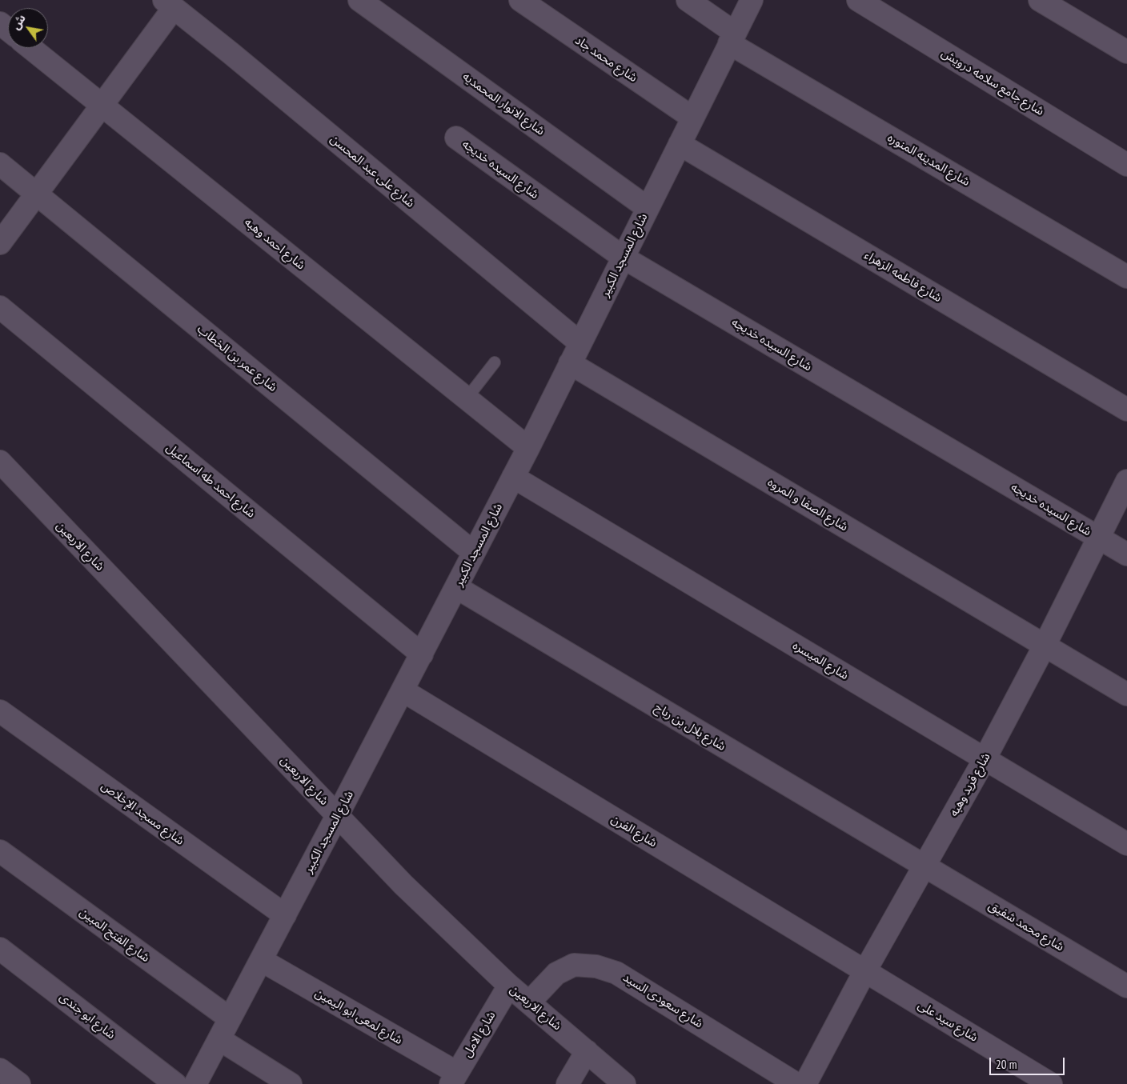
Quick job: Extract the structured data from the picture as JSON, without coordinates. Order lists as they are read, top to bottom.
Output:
{
  "streets": {
    "street": [
      "شارع محمد جاد",
      "شارع جامع سلامه درويش",
      "شارع الانوار المحمديه",
      "شارع المدينه المنوره",
      "شارع السيده خديجه",
      "شارع على عبد المحسن",
      "شارع احمد وهبه",
      "شارع المسجد الكبير",
      "شارع فاطمه الزهراء",
      "شارع عمر بن الخطاب",
      "شارع احمد طه اسماعيل",
      "شارع الصفا و المروه",
      "شارع الاربعين",
      "شارع الميسره",
      "شارع بلال بن رباح",
      "شارع فريد وهبه",
      "شارع مسجد الإخلاص",
      "شارع الفرن",
      "شارع محمد شفيق",
      "شارع الفتح المبين",
      "شارع سعودى السيد",
      "شارع ابو جندى",
      "شارع لمعى ابو اليمين",
      "شارع سيد على",
      "شارع الامل"
    ]
  },
  "crossings": [
    ["شارع محمد جاد", "شارع المسجد الكبير"],
    ["شارع الانوار المحمديه", "شارع المسجد الكبير"],
    ["شارع المدينه المنوره", "شارع المسجد الكبير"],
    ["شارع السيده خديجه", "شارع المسجد الكبير"],
    ["شارع السيده خديجه", "شارع فريد وهبه"],
    ["شارع على عبد المحسن", "شارع المسجد الكبير"],
    ["شارع احمد وهبه", "شارع المسجد الكبير"],
    ["شارع المسجد الكبير", "شارع فاطمه الزهراء"],
    ["شارع المسجد الكبير", "شارع عمر بن الخطاب"],
    ["شارع المسجد الكبير", "شارع احمد طه اسماعيل"],
    ["شارع المسجد الكبير", "شارع الصفا و المروه"],
    ["شارع المسجد الكبير", "شارع الاربعين"],
    ["شارع المسجد الكبير", "شارع الميسره"],
    ["شارع المسجد الكبير", "شارع بلال بن رباح"],
    ["شارع المسجد الكبير", "شارع مسجد الإخلاص"],
    ["شارع المسجد الكبير", "شارع الفرن"],
    ["شارع المسجد الكبير", "شارع الفتح المبين"],
    ["شارع المسجد الكبير", "شارع لمعى ابو اليمين"],
    ["شارع الصفا و المروه", "شارع فريد وهبه"],
    ["شارع الاربعين", "شارع سعودى السيد"],
    ["شارع الاربعين", "شارع الامل"],
    ["شارع الميسره", "شارع فريد وهبه"],
    ["شارع بلال بن رباح", "شارع فريد وهبه"],
    ["شارع بلال بن رباح", "شارع محمد شفيق"],
    ["شارع فريد وهبه", "شارع الفرن"],
    ["شارع فريد وهبه", "شارع محمد شفيق"],
    ["شارع فريد وهبه", "شارع سيد على"],
    ["شارع الفرن", "شارع سيد على"],
    ["شارع لمعى ابو اليمين", "شارع الامل"]
  ],
  "scale_bar": "20 m",
  "north": "top left"
}
